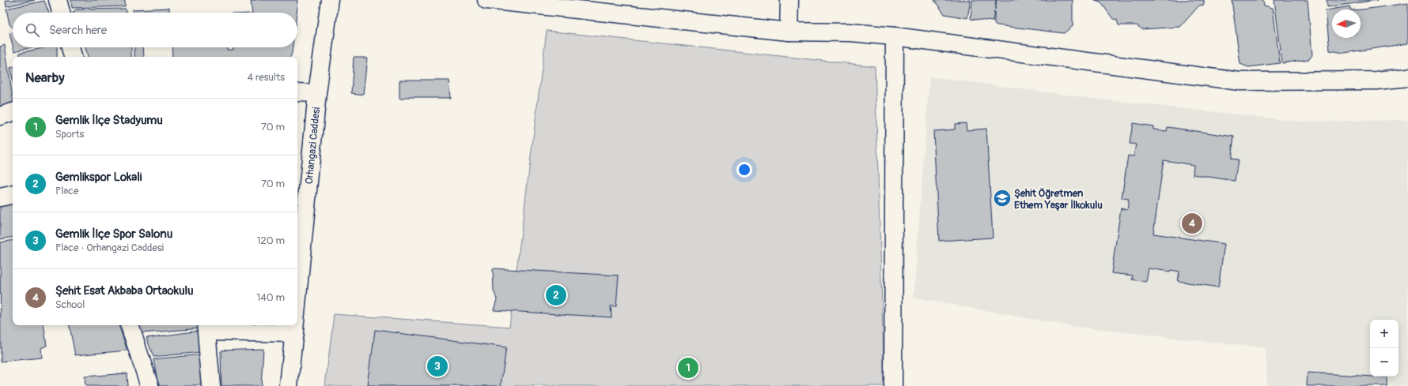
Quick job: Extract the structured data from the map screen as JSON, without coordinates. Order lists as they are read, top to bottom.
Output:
{
  "streets": {
    "street": ["Orhangazi Caddesi"]
  },
  "places": {
    "school or university": ["Şehit Öğretmen Ethem Yaşar İlkokulu"]
  },
  "north": "left",
  "page": {
    "search": "Search here",
    "heading": ["Nearby", "4 results"],
    "list": [
      {
        "mark": "1",
        "name": "Gemlik İlçe Stadyumu",
        "note": "Sports",
        "value": "70 m"
      },
      {
        "mark": "2",
        "name": "Gemlikspor Lokali",
        "note": "Place",
        "value": "70 m"
      },
      {
        "mark": "3",
        "name": "Gemlik İlçe Spor Salonu",
        "note": "Place · Orhangazi Caddesi",
        "value": "120 m"
      },
      {
        "mark": "4",
        "name": "Şehit Esat Akbaba Ortaokulu",
        "note": "School",
        "value": "140 m"
      }
    ],
    "pins": [
      "4",
      "2",
      "3",
      "1"
    ],
    "map_buttons": ["+", "−"]
  }
}
